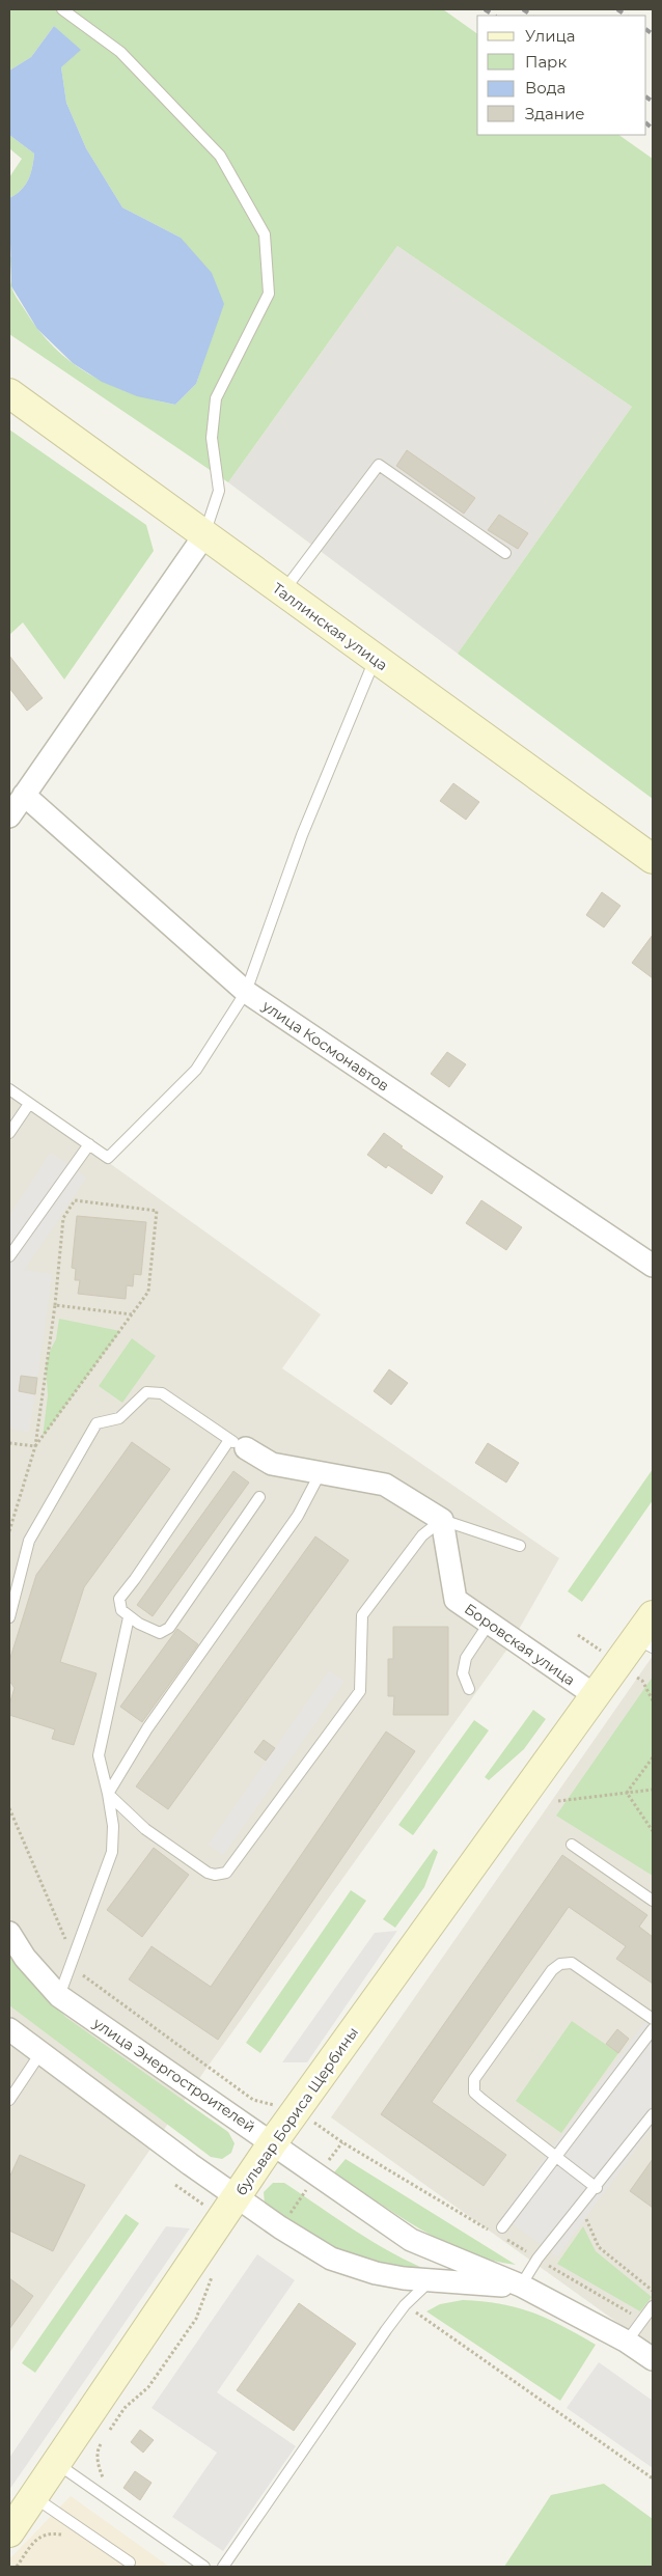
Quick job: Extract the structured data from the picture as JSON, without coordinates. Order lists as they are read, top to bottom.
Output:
{
  "streets": {
    "street": [
      "Таллинская улица",
      "улица Космонавтов",
      "Боровская улица",
      "улица Энергостроителей",
      "бульвар Бориса Щербины"
    ]
  },
  "crossings": [
    ["Боровская улица", "бульвар Бориса Щербины"],
    ["улица Энергостроителей", "бульвар Бориса Щербины"]
  ],
  "legend": [
    "Улица",
    "Парк",
    "Вода",
    "Здание"
  ]
}
